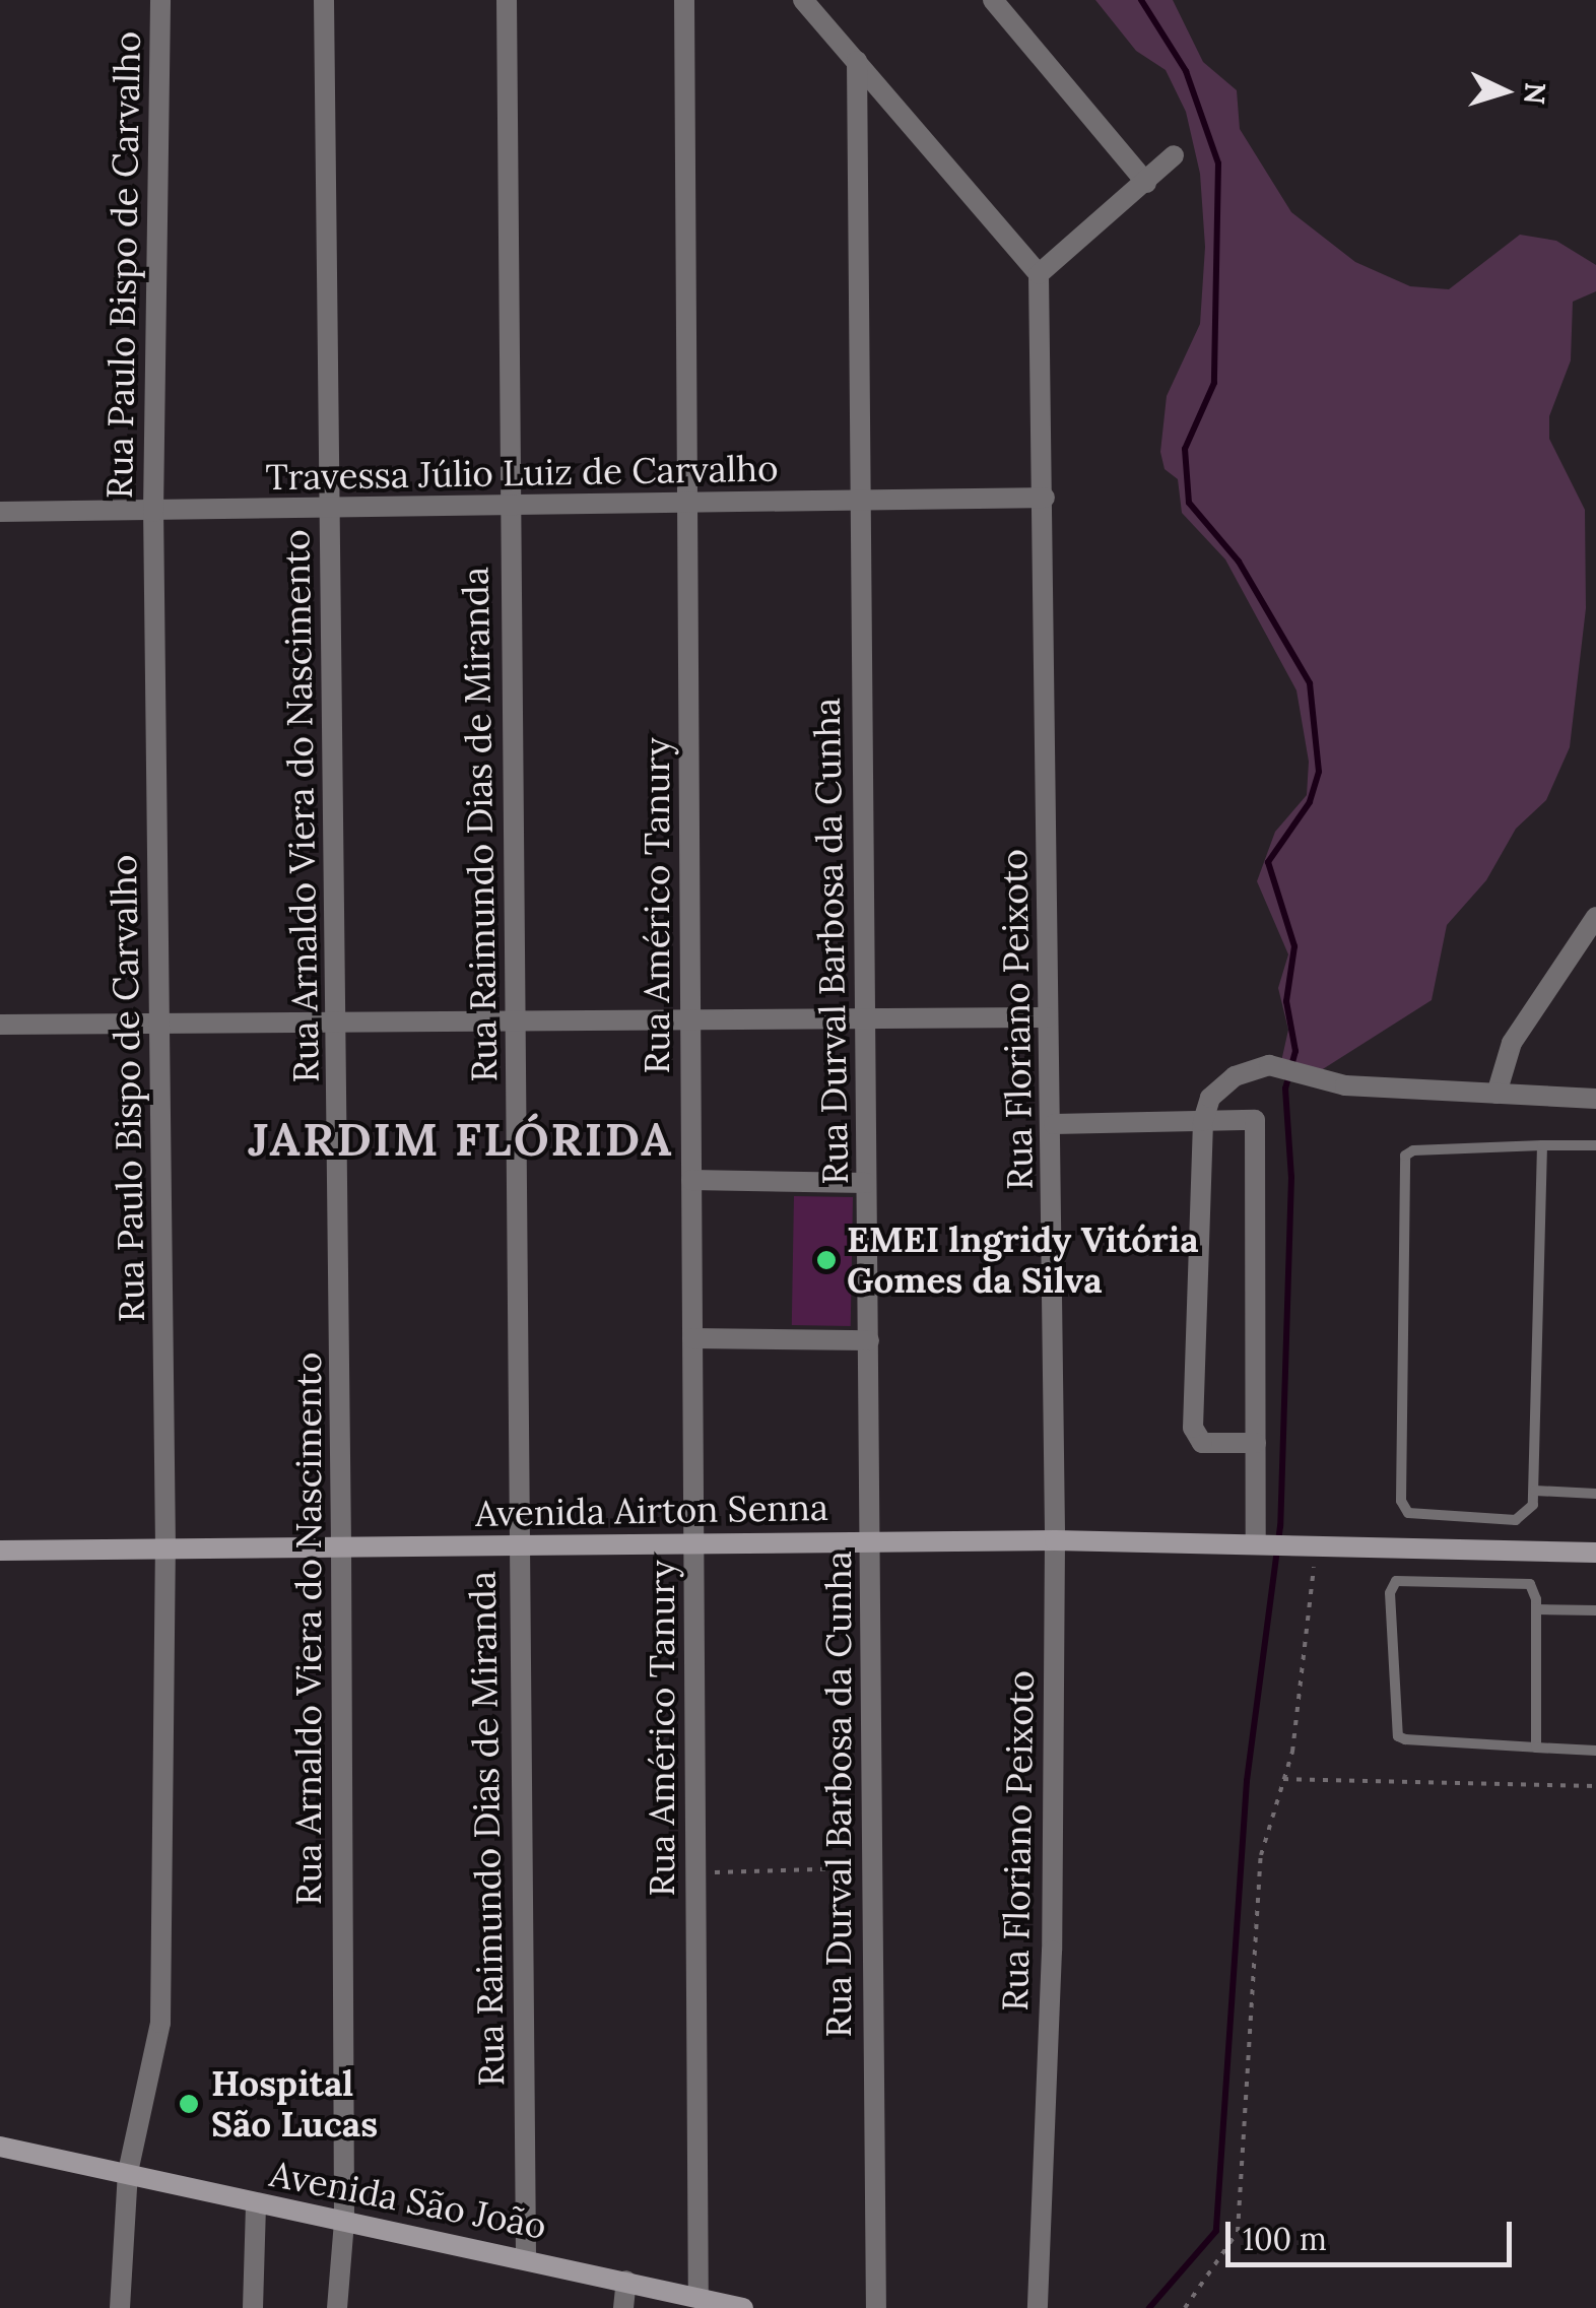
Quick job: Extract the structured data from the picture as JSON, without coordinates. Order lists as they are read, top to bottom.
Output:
{
  "streets": {
    "street": [
      "Rua Paulo Bispo de Carvalho",
      "Travessa Júlio Luiz de Carvalho",
      "Rua Arnaldo Viera do Nascimento",
      "Rua Raimundo Dias de Miranda",
      "Rua Américo Tanury",
      "Rua Durval Barbosa da Cunha",
      "Rua Floriano Peixoto",
      "Avenida Airton Senna",
      "Avenida São João"
    ]
  },
  "crossings": [
    ["Rua Paulo Bispo de Carvalho", "Travessa Júlio Luiz de Carvalho"],
    ["Rua Paulo Bispo de Carvalho", "Avenida Airton Senna"],
    ["Rua Paulo Bispo de Carvalho", "Avenida São João"],
    ["Travessa Júlio Luiz de Carvalho", "Rua Arnaldo Viera do Nascimento"],
    ["Travessa Júlio Luiz de Carvalho", "Rua Raimundo Dias de Miranda"],
    ["Travessa Júlio Luiz de Carvalho", "Rua Américo Tanury"],
    ["Travessa Júlio Luiz de Carvalho", "Rua Durval Barbosa da Cunha"],
    ["Travessa Júlio Luiz de Carvalho", "Rua Floriano Peixoto"],
    ["Rua Arnaldo Viera do Nascimento", "Avenida Airton Senna"],
    ["Rua Arnaldo Viera do Nascimento", "Avenida São João"],
    ["Rua Raimundo Dias de Miranda", "Avenida Airton Senna"],
    ["Rua Raimundo Dias de Miranda", "Avenida São João"],
    ["Rua Américo Tanury", "Avenida Airton Senna"],
    ["Rua Américo Tanury", "Avenida São João"],
    ["Rua Durval Barbosa da Cunha", "Avenida Airton Senna"],
    ["Rua Floriano Peixoto", "Avenida Airton Senna"]
  ],
  "districts": ["JARDIM FLÓRIDA"],
  "places": ["EMEI lngridy Vitória Gomes da Silva", "Hospital São Lucas"],
  "scale_bar": "100 m",
  "north": "right"
}
